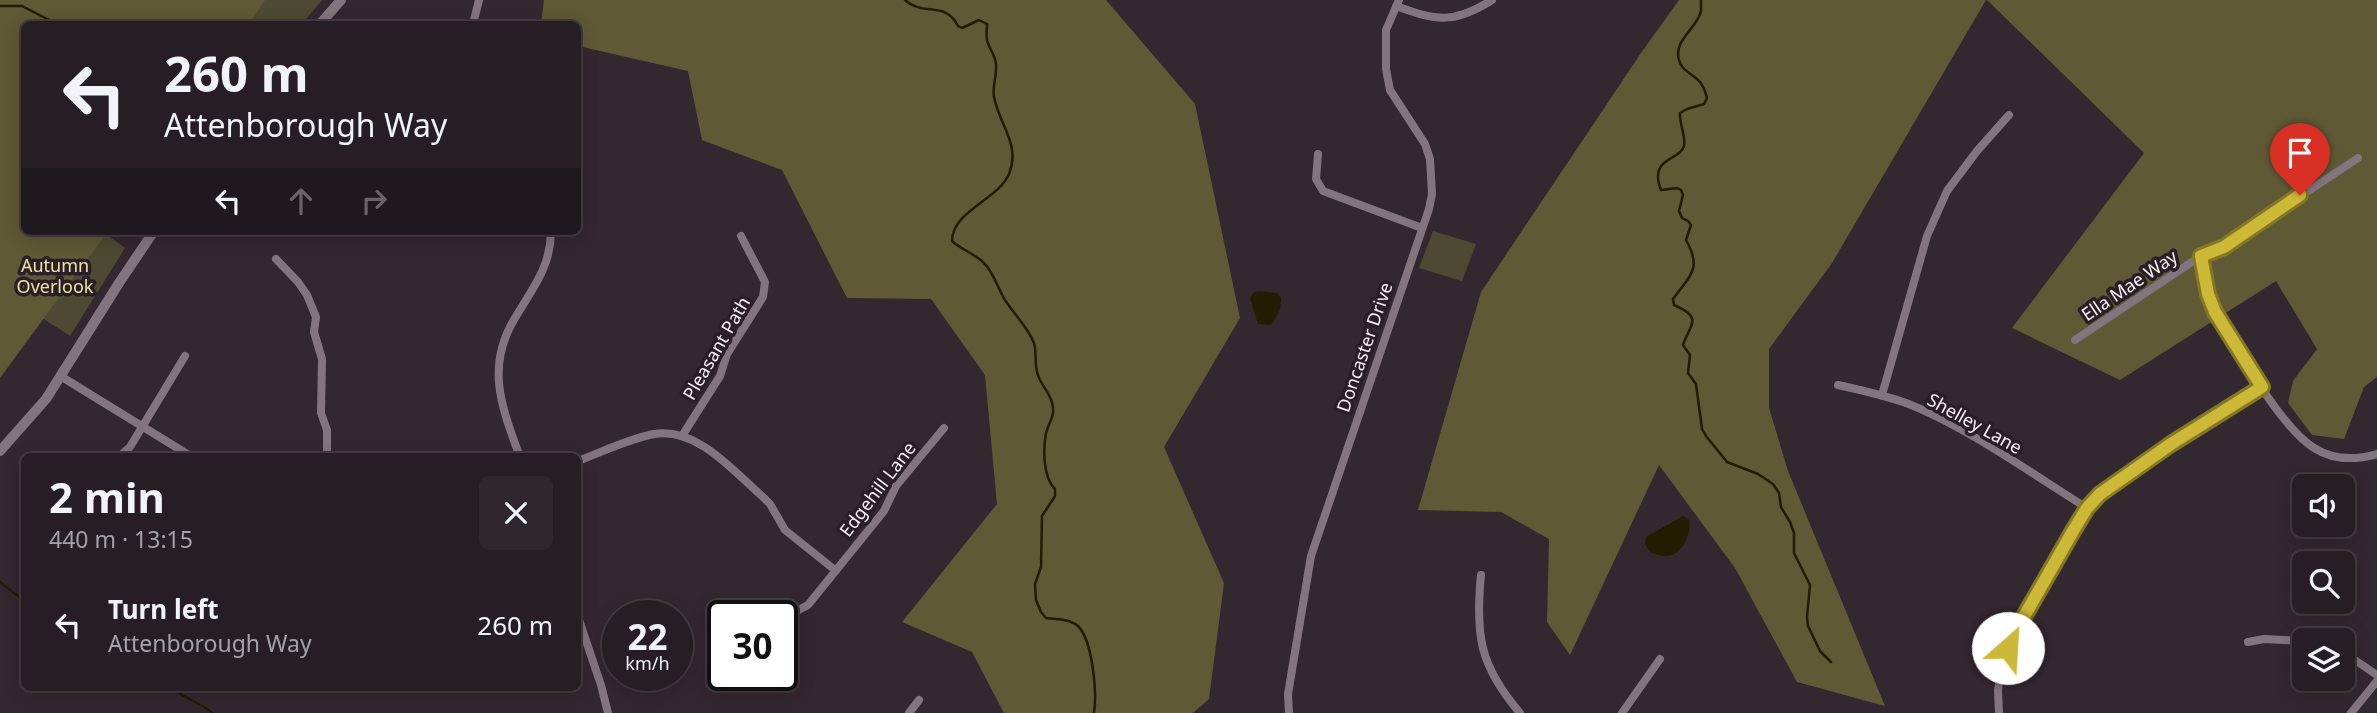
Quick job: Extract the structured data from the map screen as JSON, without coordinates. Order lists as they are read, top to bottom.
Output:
{
  "streets": {
    "street": [
      "Ella Mae Way",
      "Doncaster Drive",
      "Pleasant Path",
      "Shelley Lane",
      "Edgehill Lane"
    ]
  },
  "parks": ["Autumn Overlook"],
  "page": {
    "turn": ["260 m", "Attenborough Way"],
    "heading": ["2 min", "440 m · 13:15"],
    "list": [
      {
        "name": "Turn left",
        "note": "Attenborough Way",
        "value": "260 m"
      }
    ],
    "speed": "22 km/h",
    "limit": "30"
  }
}
